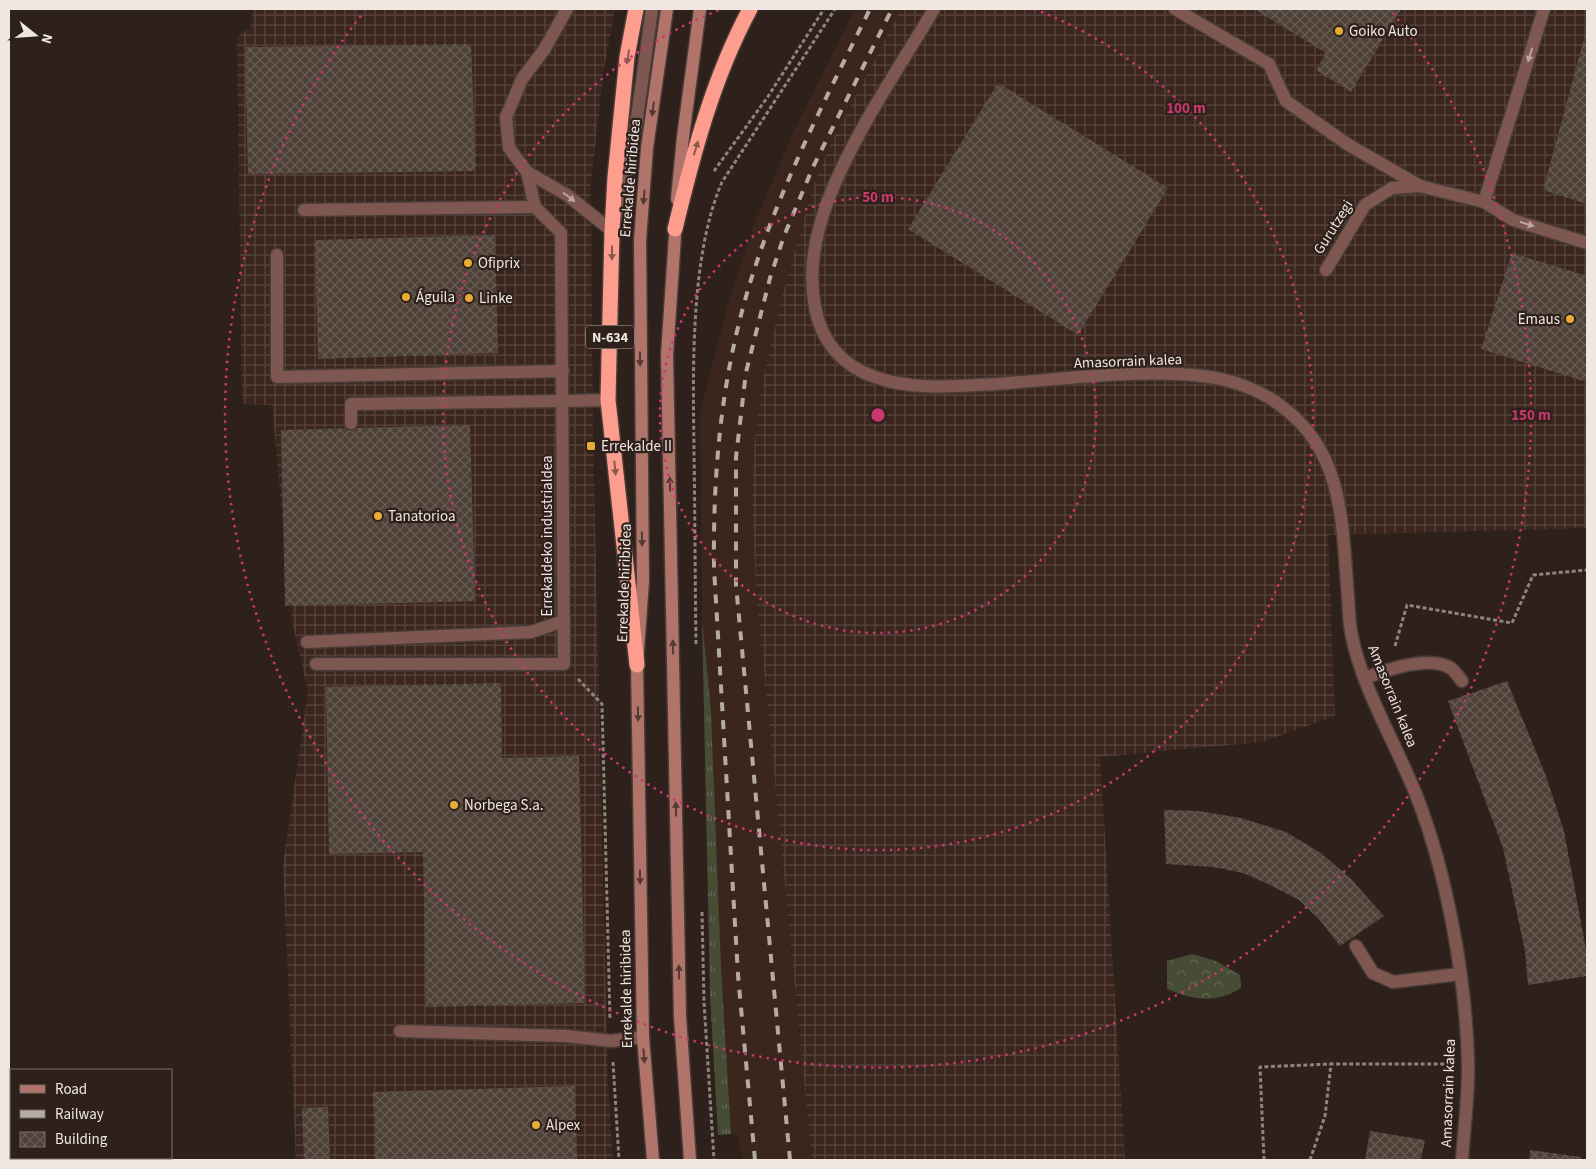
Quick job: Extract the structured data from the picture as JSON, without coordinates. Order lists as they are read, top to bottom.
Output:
{
  "streets": {
    "highway": ["N-634"],
    "main road": ["Errekalde hiribidea"],
    "street": ["Gurutzegi", "Amasorrain kalea", "Errekaldeko industrialdea"]
  },
  "crossings": [
    ["Errekalde hiribidea", "N-634"]
  ],
  "one_way": ["Gurutzegi"],
  "places": {
    "other": [
      "Goiko Auto",
      "Ofiprix",
      "Águila",
      "Linke",
      "Emaus",
      "Tanatorioa",
      "Norbega S.a.",
      "Alpex"
    ],
    "transit": ["Errekalde II"]
  },
  "legend": ["Road", "Railway", "Building"],
  "north": "right",
  "rings": ["100 m", "50 m", "150 m"]
}
